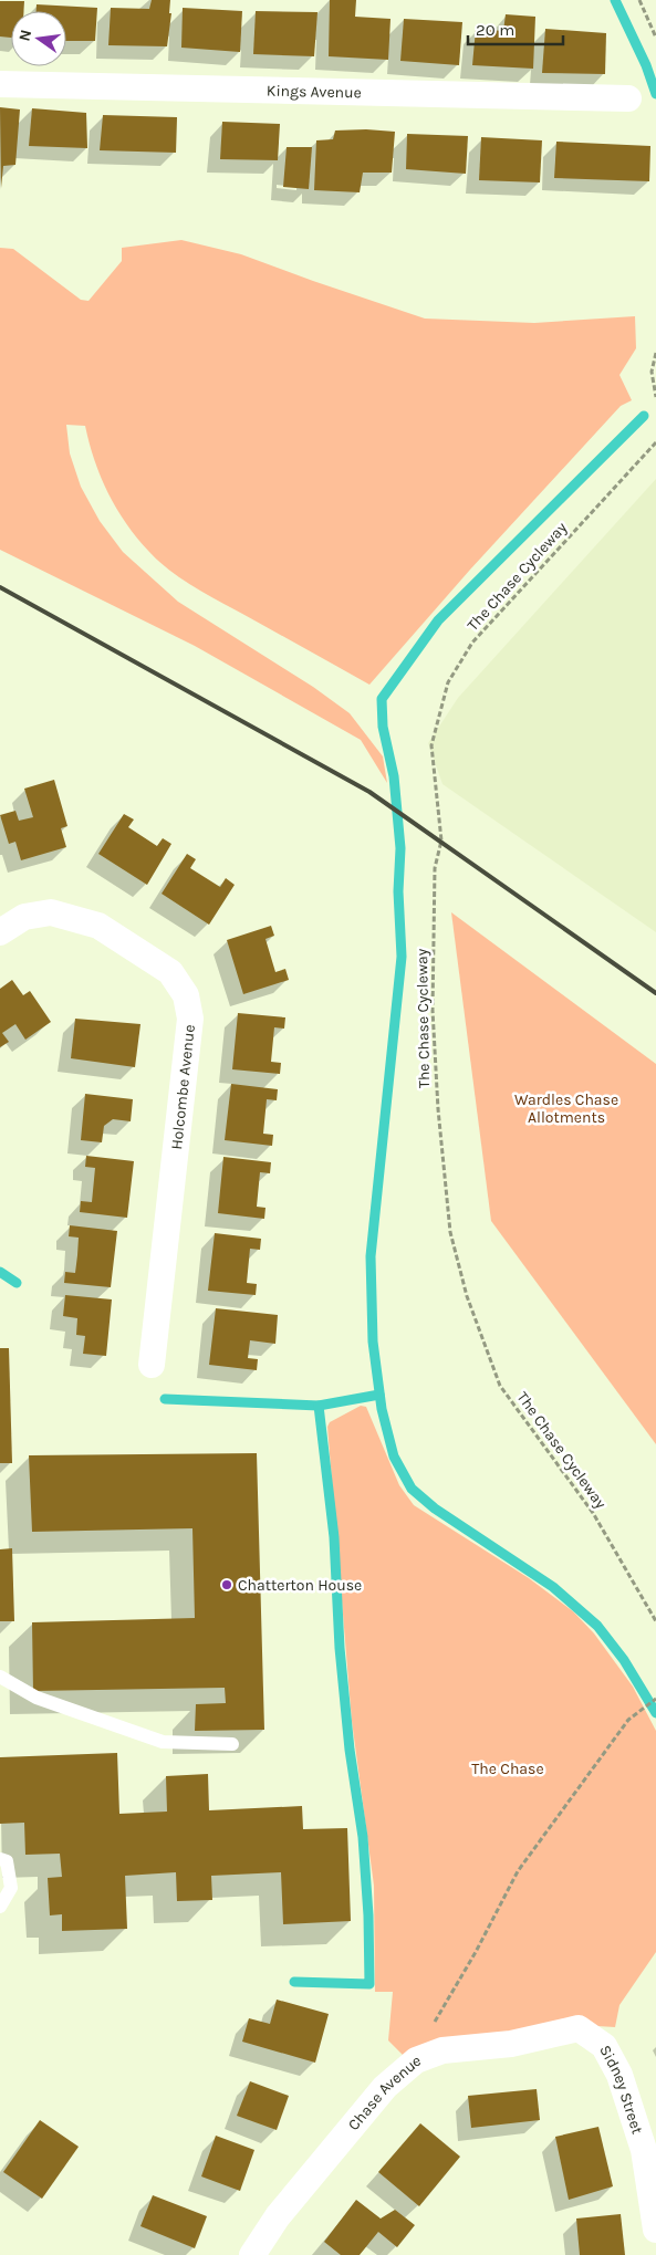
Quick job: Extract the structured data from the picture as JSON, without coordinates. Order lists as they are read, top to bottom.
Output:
{
  "streets": {
    "street": [
      "Kings Avenue",
      "Holcombe Avenue",
      "Sidney Street",
      "Chase Avenue"
    ],
    "path": ["The Chase Cycleway"]
  },
  "crossings": [
    ["Sidney Street", "Chase Avenue"]
  ],
  "parks": ["Wardles Chase Allotments", "The Chase"],
  "places": ["Chatterton House"],
  "scale_bar": "20 m",
  "north": "left"
}
